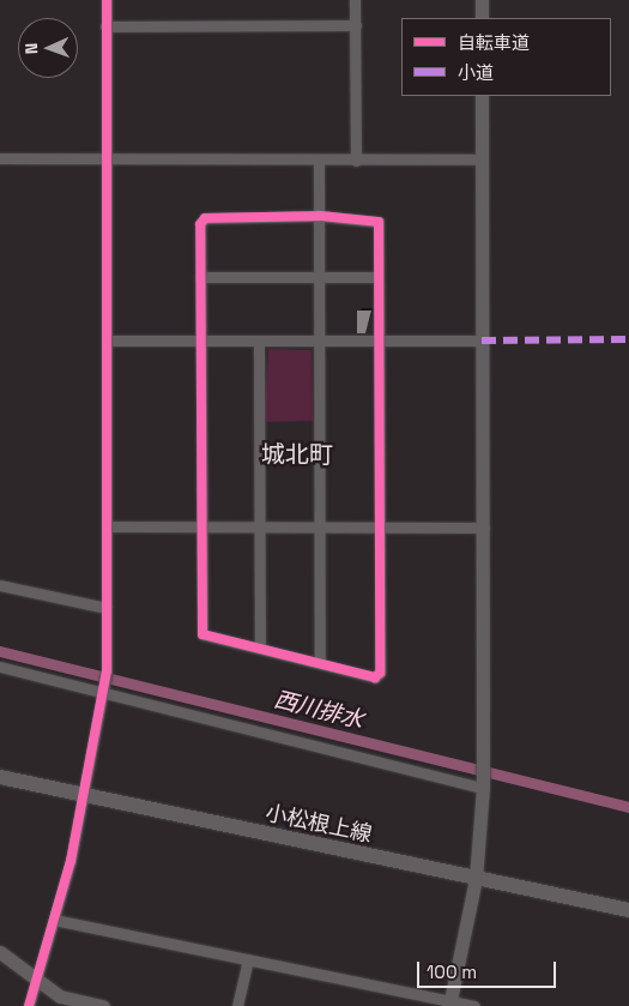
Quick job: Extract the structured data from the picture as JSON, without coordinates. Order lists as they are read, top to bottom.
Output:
{
  "streets": {
    "main road": ["小松根上線"]
  },
  "districts": ["城北町"],
  "water": ["西川排水"],
  "legend": ["自転車道", "小道"],
  "scale_bar": "100 m",
  "north": "left"
}
